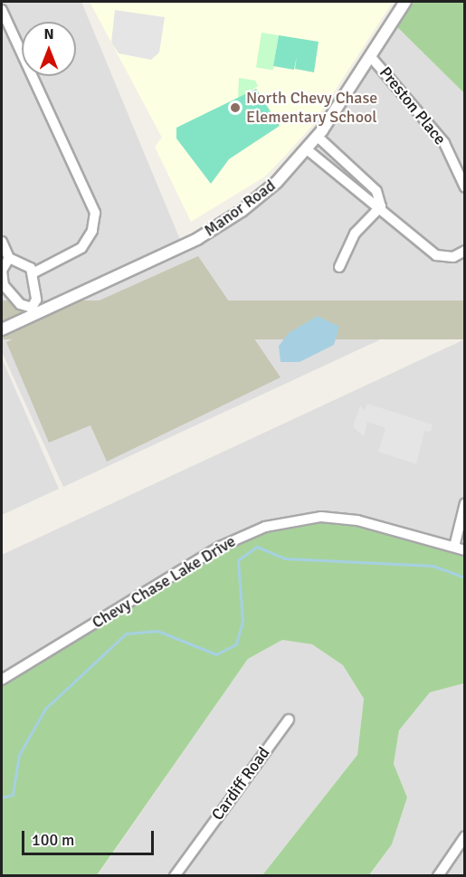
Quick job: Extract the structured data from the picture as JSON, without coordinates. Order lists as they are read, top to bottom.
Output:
{
  "streets": {
    "street": [
      "Preston Place",
      "Manor Road",
      "Chevy Chase Lake Drive",
      "Cardiff Road"
    ]
  },
  "crossings": [
    ["Preston Place", "Manor Road"]
  ],
  "places": ["North Chevy Chase Elementary School"],
  "scale_bar": "100 m",
  "north": "top"
}
